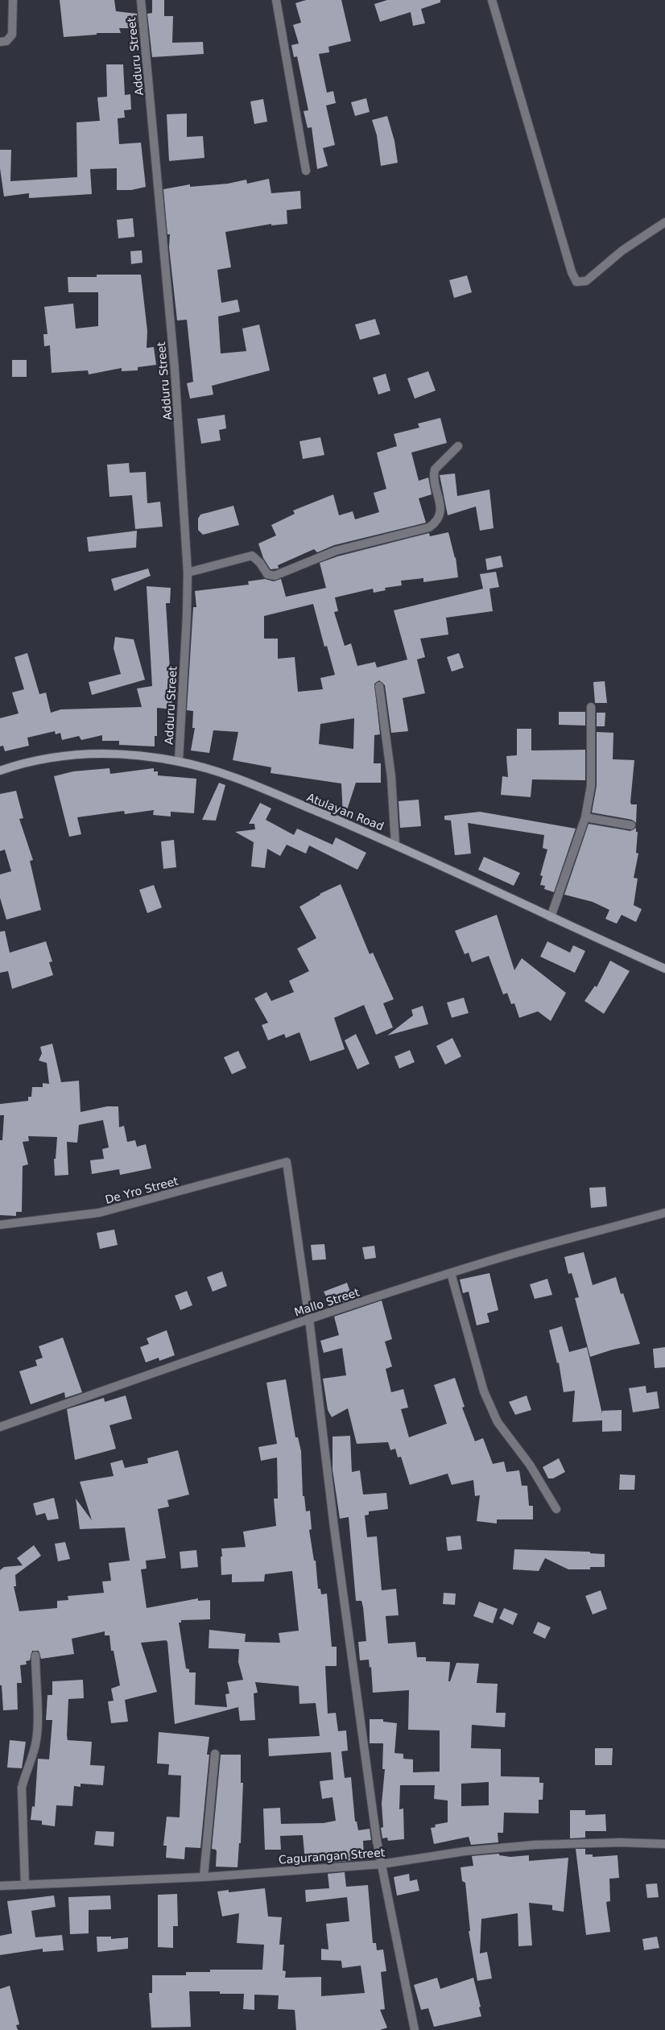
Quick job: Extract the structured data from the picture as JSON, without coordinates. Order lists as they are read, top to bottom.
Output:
{
  "streets": {
    "main road": ["Atulayan Road"],
    "street": [
      "Adduru Street",
      "De Yro Street",
      "Mallo Street",
      "Cagurangan Street"
    ]
  },
  "crossings": [
    ["Adduru Street", "Atulayan Road"],
    ["De Yro Street", "Mallo Street"]
  ]
}
